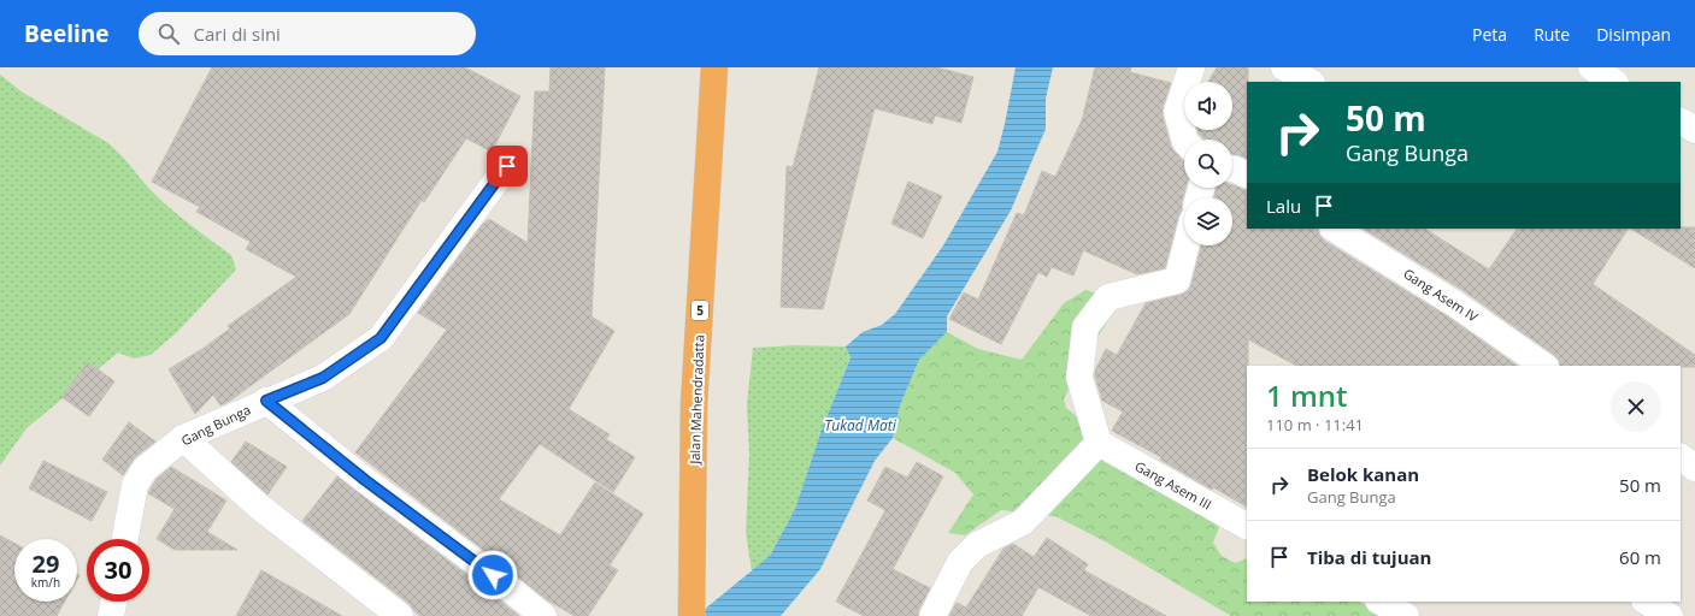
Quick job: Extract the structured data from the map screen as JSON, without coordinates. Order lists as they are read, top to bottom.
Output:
{
  "streets": {
    "highway": ["5", "Jalan Mahendradatta"],
    "street": ["Gang Asem IV", "Gang Bunga", "Gang Asem III"]
  },
  "water": ["Tukad Mati"],
  "page": {
    "header": "Beeline",
    "search": "Cari di sini",
    "nav": ["Peta", "Rute", "Disimpan"],
    "turn": ["50 m", "Gang Bunga"],
    "then": "Lalu",
    "heading": ["1 mnt", "110 m · 11:41"],
    "list": [
      {
        "name": "Belok kanan",
        "note": "Gang Bunga",
        "value": "50 m"
      },
      {
        "name": "Tiba di tujuan",
        "value": "60 m"
      }
    ],
    "speed": "29 km/h",
    "limit": "30"
  }
}
